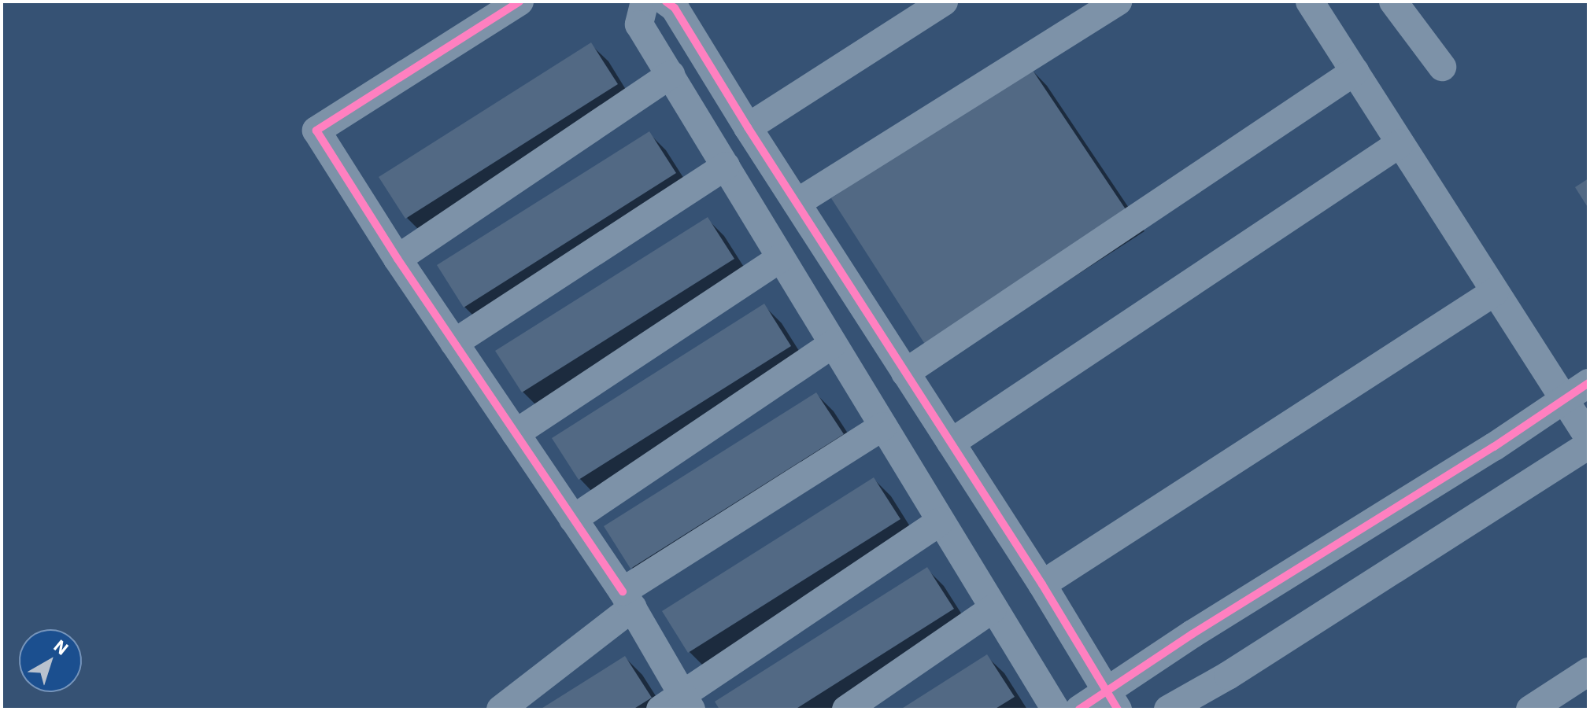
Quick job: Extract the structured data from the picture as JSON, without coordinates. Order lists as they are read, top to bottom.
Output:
{
  "north": "top right"
}
